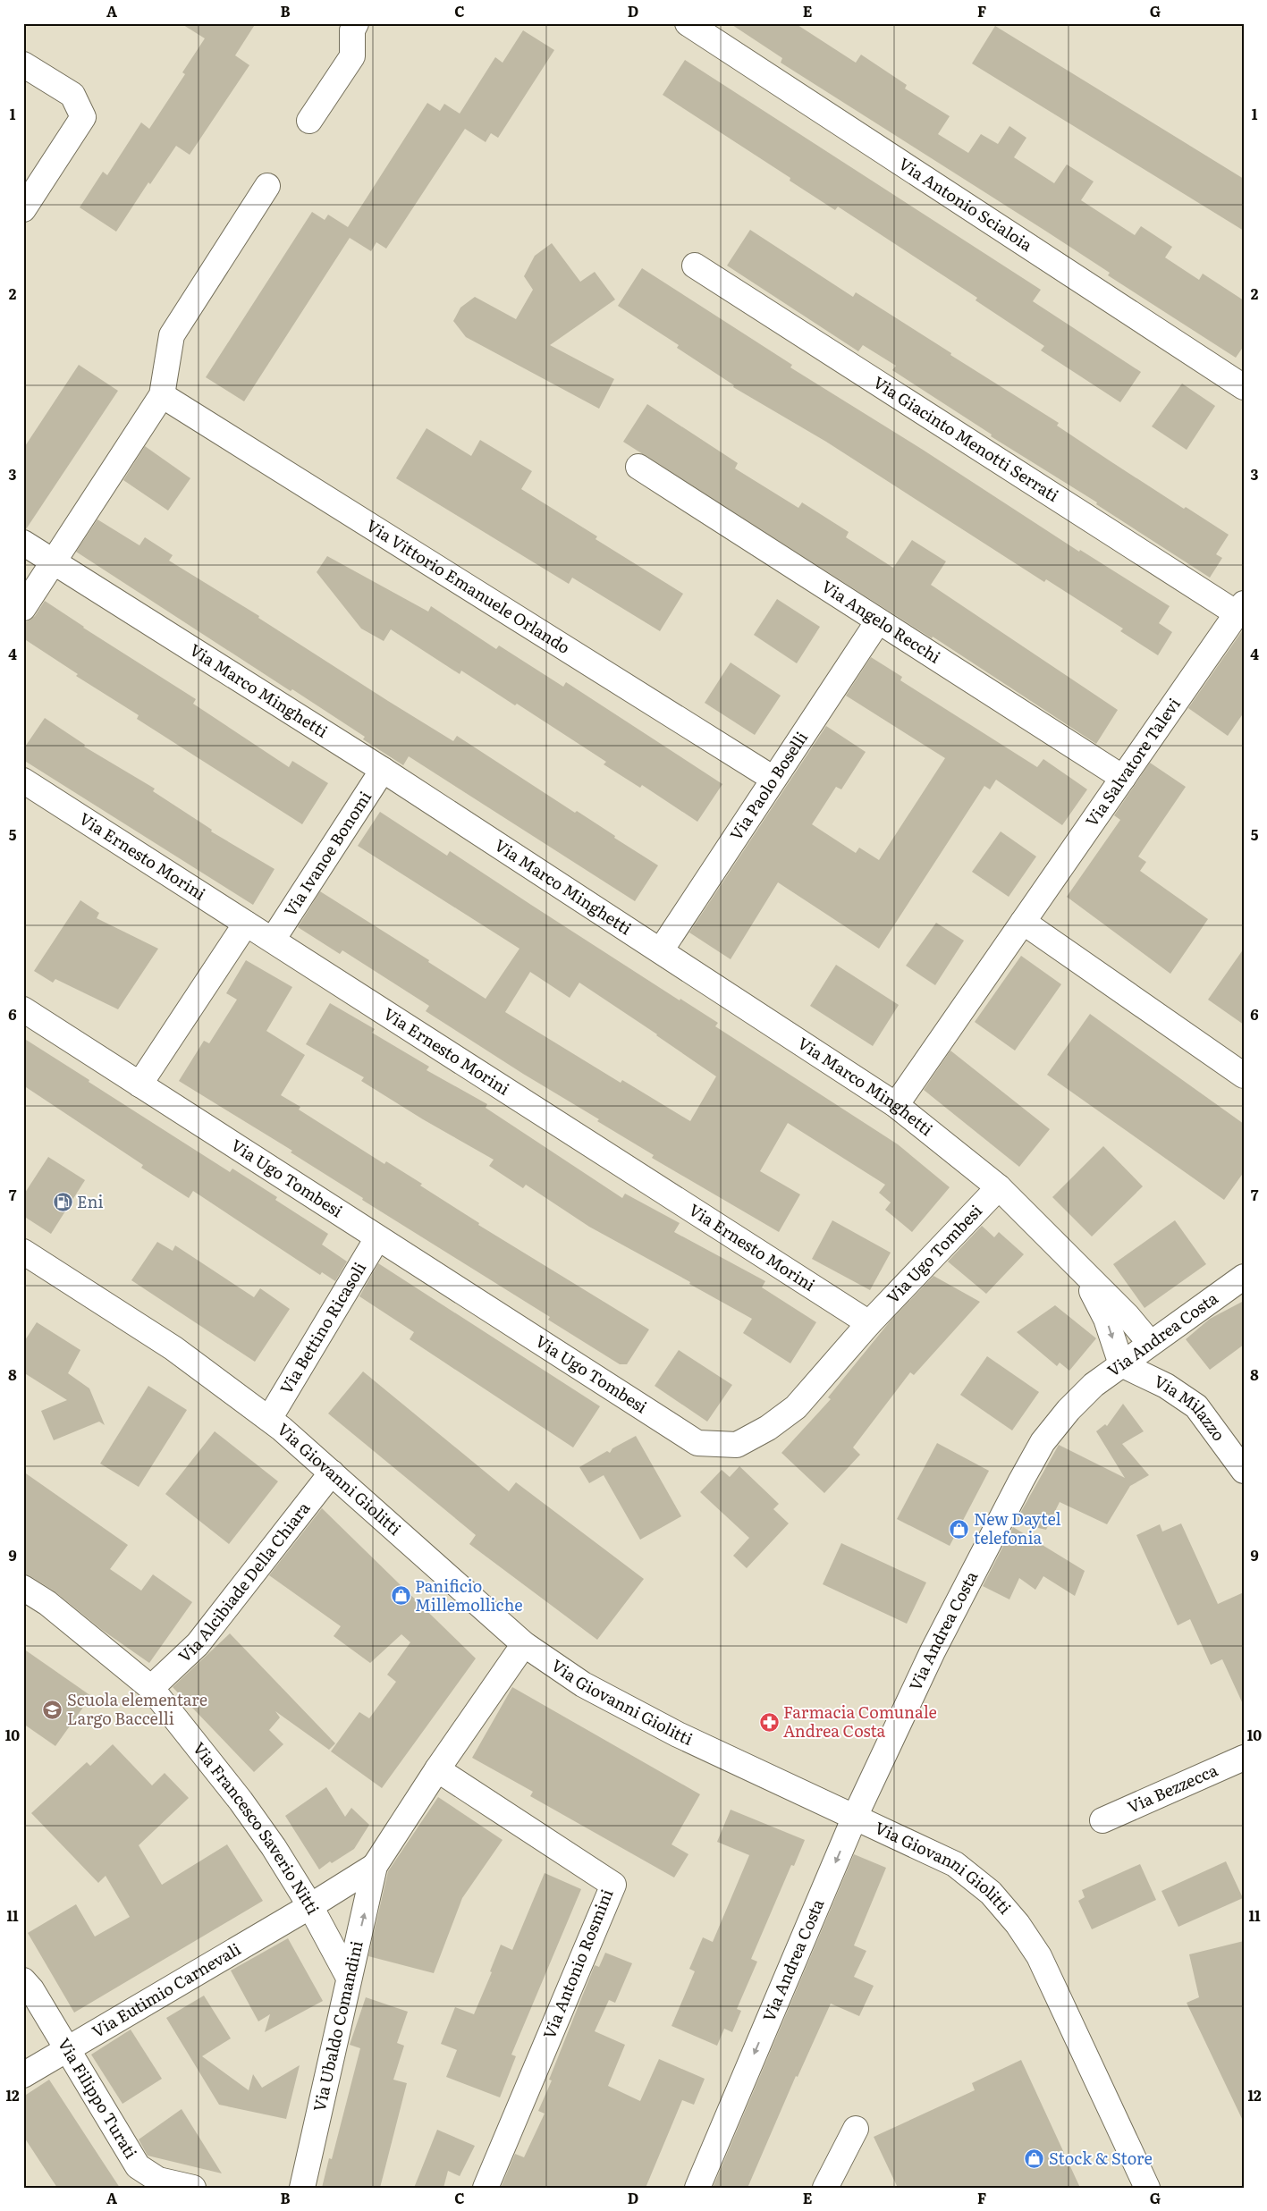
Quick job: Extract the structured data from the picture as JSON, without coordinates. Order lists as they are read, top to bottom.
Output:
{
  "streets": {
    "street": [
      "Via Antonio Scialoia",
      "Via Giacinto Menotti Serrati",
      "Via Vittorio Emanuele Orlando",
      "Via Angelo Recchi",
      "Via Marco Minghetti",
      "Via Salvatore Talevi",
      "Via Paolo Boselli",
      "Via Ivanoe Bonomi",
      "Via Ernesto Morini",
      "Via Ugo Tombesi",
      "Via Bettino Ricasoli",
      "Via Andrea Costa",
      "Via Milazzo",
      "Via Giovanni Giolitti",
      "Via Alcibiade Della Chiara",
      "Via Bezzecca",
      "Via Francesco Saverio Nitti",
      "Via Antonio Rosmini",
      "Via Eutimio Carnevali",
      "Via Ubaldo Comandini",
      "Via Filippo Turati"
    ]
  },
  "crossings": [
    ["Via Giacinto Menotti Serrati", "Via Salvatore Talevi"],
    ["Via Vittorio Emanuele Orlando", "Via Paolo Boselli"],
    ["Via Angelo Recchi", "Via Salvatore Talevi"],
    ["Via Angelo Recchi", "Via Paolo Boselli"],
    ["Via Marco Minghetti", "Via Salvatore Talevi"],
    ["Via Marco Minghetti", "Via Paolo Boselli"],
    ["Via Marco Minghetti", "Via Ivanoe Bonomi"],
    ["Via Marco Minghetti", "Via Ugo Tombesi"],
    ["Via Marco Minghetti", "Via Andrea Costa"],
    ["Via Marco Minghetti", "Via Milazzo"],
    ["Via Ivanoe Bonomi", "Via Ernesto Morini"],
    ["Via Ernesto Morini", "Via Ugo Tombesi"],
    ["Via Ugo Tombesi", "Via Bettino Ricasoli"],
    ["Via Bettino Ricasoli", "Via Giovanni Giolitti"],
    ["Via Andrea Costa", "Via Milazzo"],
    ["Via Andrea Costa", "Via Giovanni Giolitti"],
    ["Via Giovanni Giolitti", "Via Alcibiade Della Chiara"],
    ["Via Giovanni Giolitti", "Via Ubaldo Comandini"],
    ["Via Alcibiade Della Chiara", "Via Francesco Saverio Nitti"],
    ["Via Francesco Saverio Nitti", "Via Eutimio Carnevali"],
    ["Via Francesco Saverio Nitti", "Via Ubaldo Comandini"],
    ["Via Antonio Rosmini", "Via Ubaldo Comandini"],
    ["Via Eutimio Carnevali", "Via Ubaldo Comandini"],
    ["Via Eutimio Carnevali", "Via Filippo Turati"]
  ],
  "one_way": ["Via Andrea Costa"],
  "places": {
    "fuel station": ["Eni"],
    "shop": ["New Daytel telefonia", "Panificio Millemolliche", "Stock & Store"],
    "school or university": ["Scuola elementare Largo Baccelli"],
    "pharmacy": ["Farmacia Comunale Andrea Costa"]
  },
  "grid": {
    "columns": [
      "A",
      "B",
      "C",
      "D",
      "E",
      "F",
      "G"
    ],
    "rows": [
      "1",
      "2",
      "3",
      "4",
      "5",
      "6",
      "7",
      "8",
      "9",
      "10",
      "11",
      "12"
    ]
  }
}
